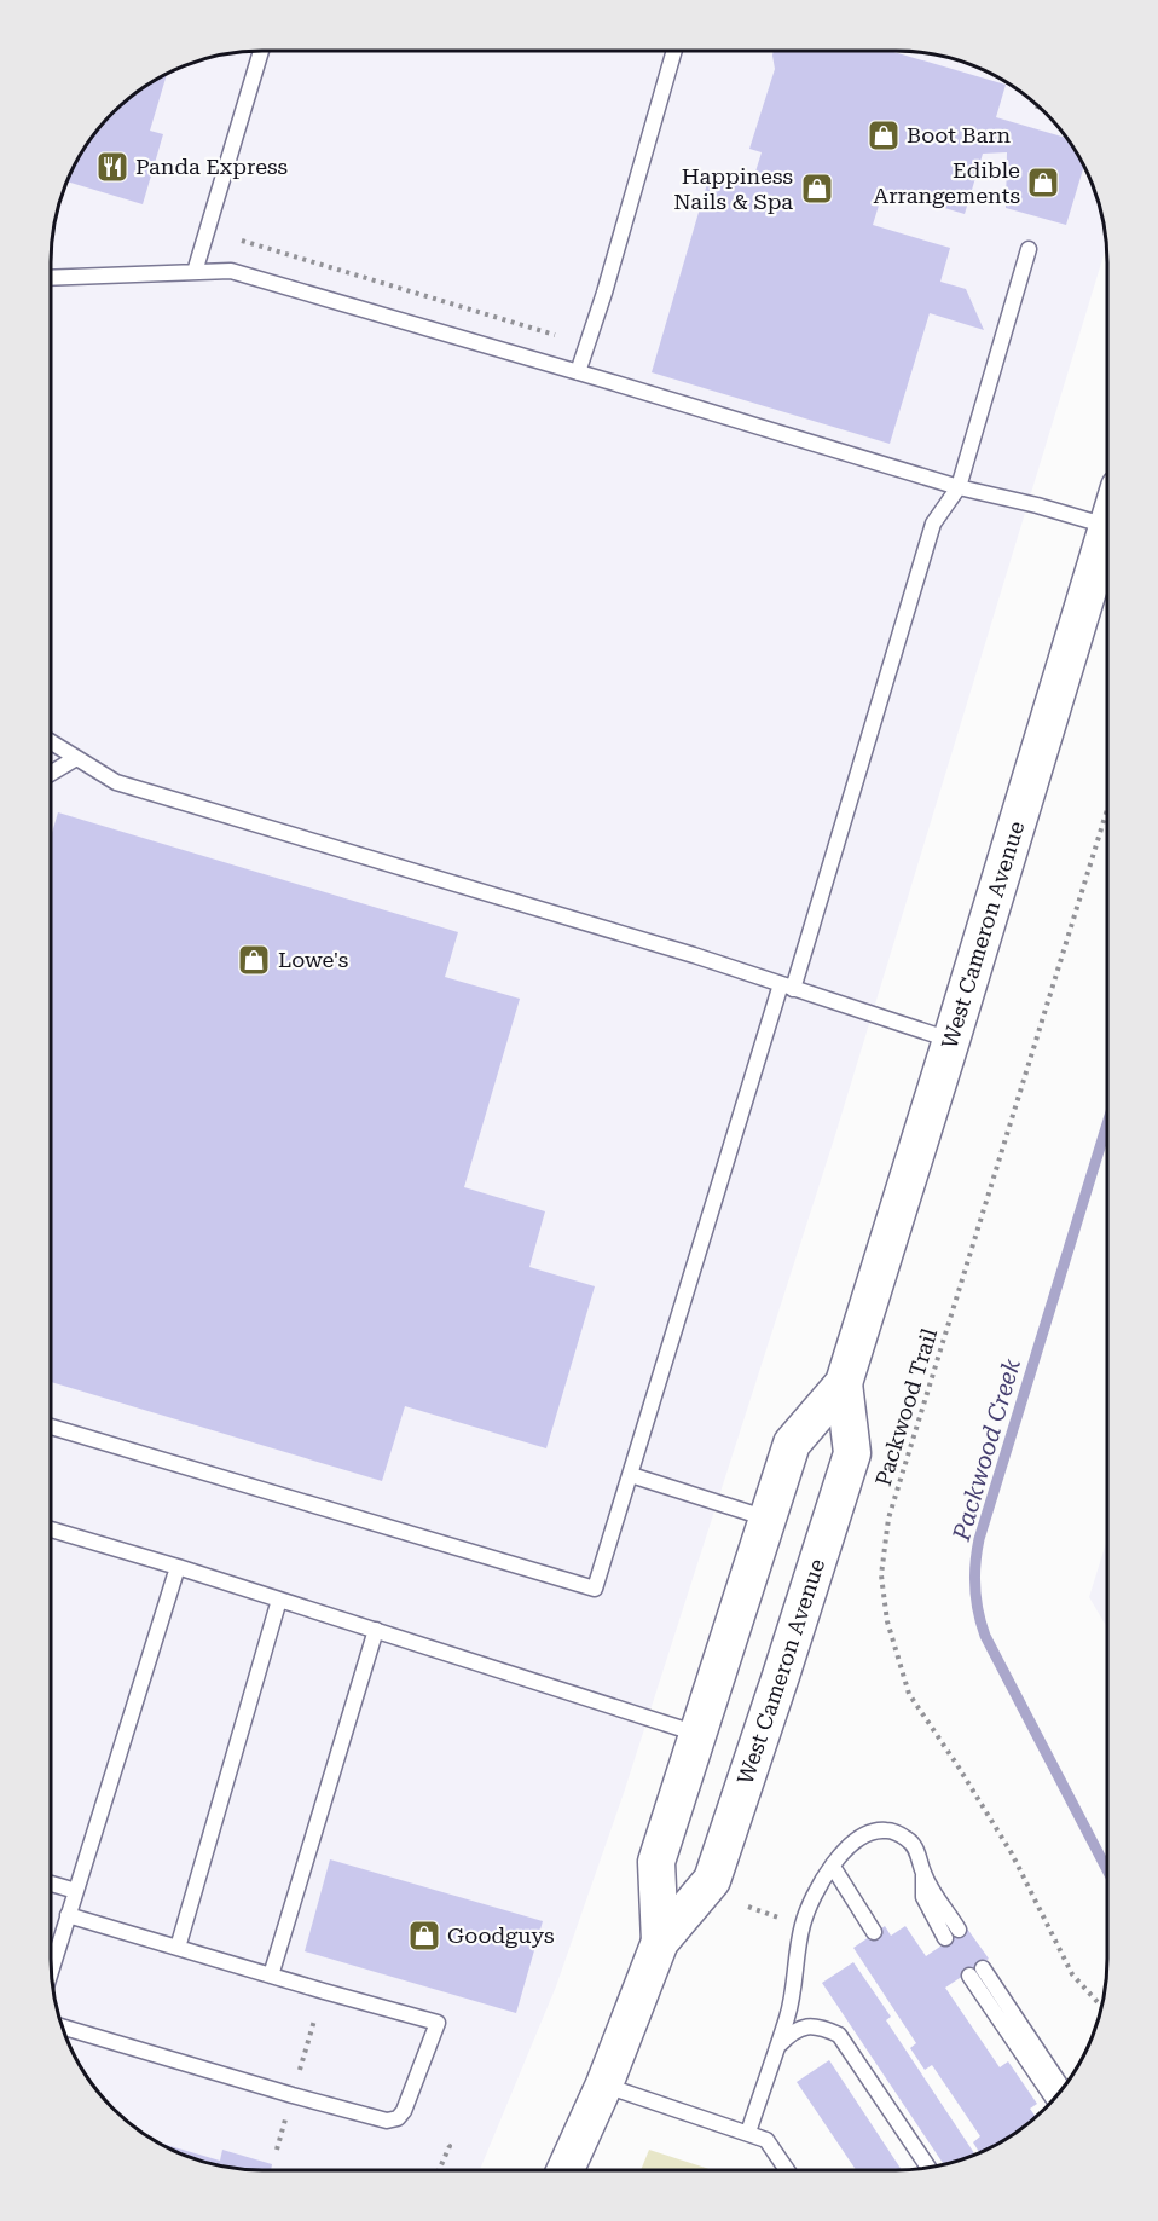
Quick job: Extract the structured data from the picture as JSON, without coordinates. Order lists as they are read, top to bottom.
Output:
{
  "streets": {
    "street": ["West Cameron Avenue"],
    "path": ["Packwood Trail"]
  },
  "water": ["Packwood Creek"],
  "places": {
    "shop": [
      "Boot Barn",
      "Edible Arrangements",
      "Happiness Nails & Spa",
      "Lowe's",
      "Goodguys"
    ],
    "restaurant": ["Panda Express"]
  }
}
